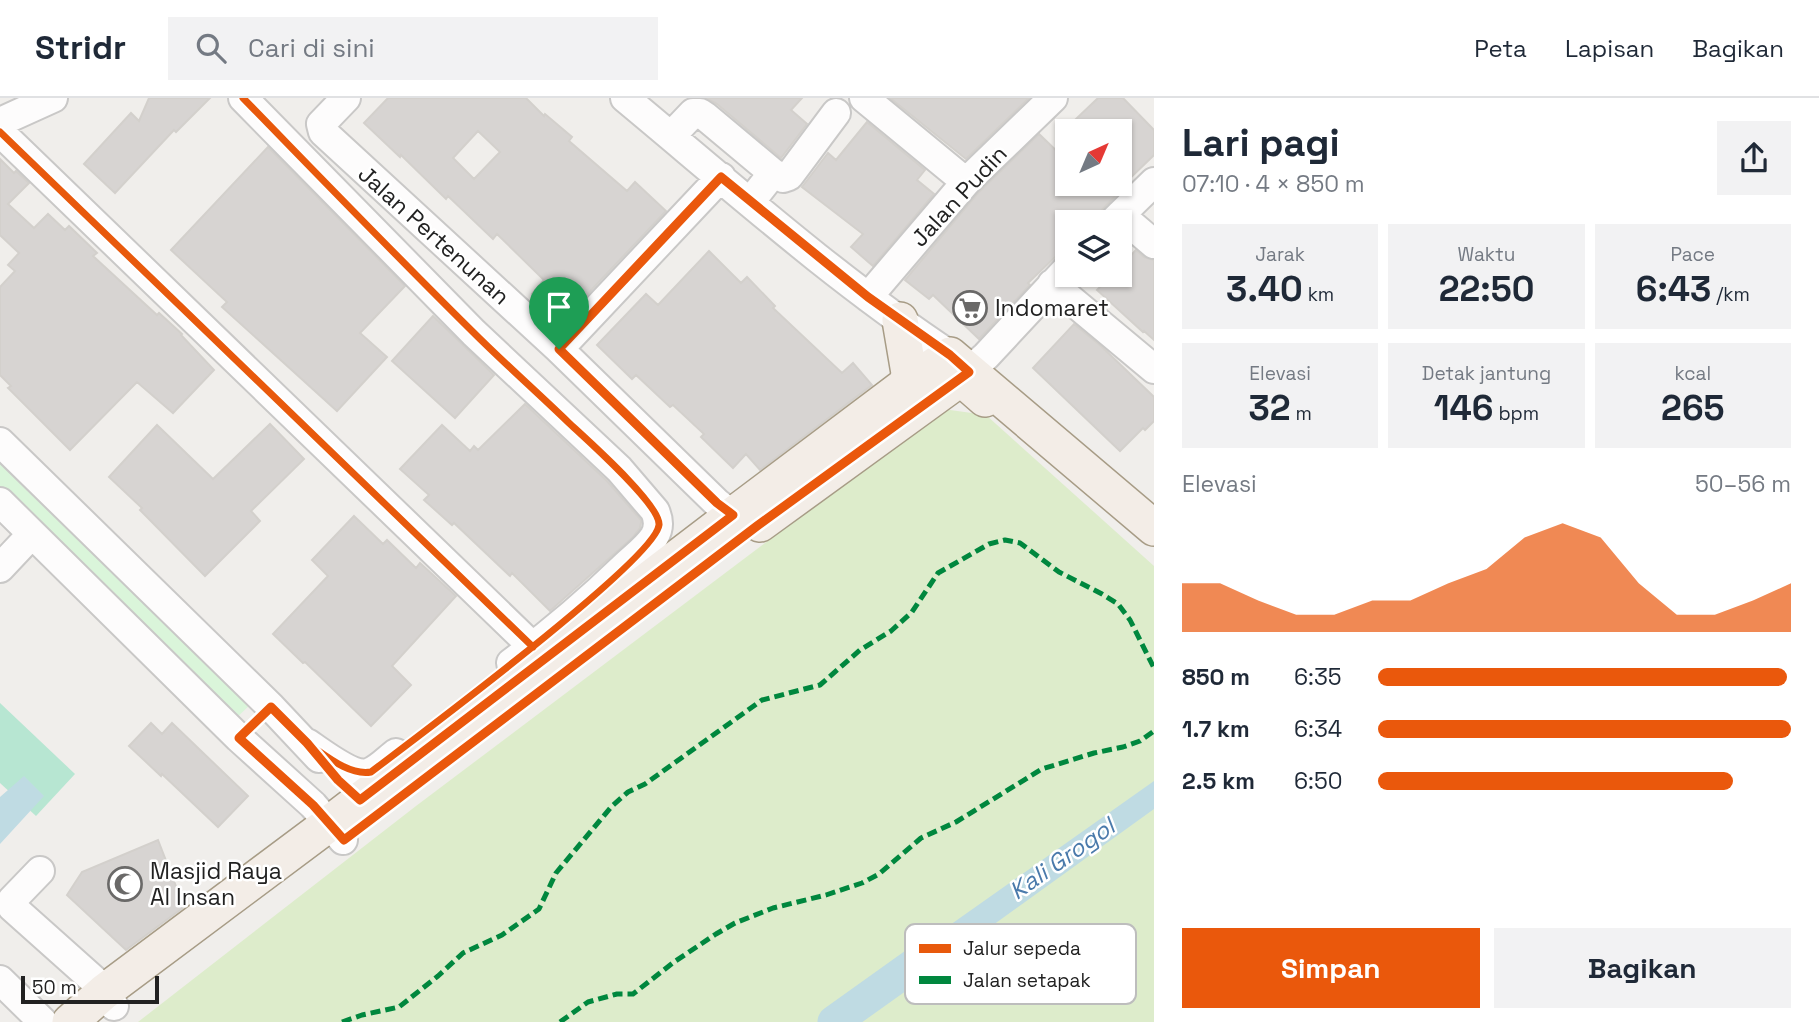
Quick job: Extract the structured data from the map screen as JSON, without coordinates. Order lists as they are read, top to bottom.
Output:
{
  "streets": {
    "street": ["Jalan Pudin", "Jalan Pertenunan"]
  },
  "water": ["Kali Grogol"],
  "places": {
    "supermarket": ["Indomaret"],
    "mosque": ["Masjid Raya Al Insan"]
  },
  "legend": ["Jalur sepeda", "Jalan setapak"],
  "scale_bar": "50 m",
  "north": "top right",
  "page": {
    "header": "Stridr",
    "search": "Cari di sini",
    "nav": ["Peta", "Lapisan", "Bagikan"],
    "heading": ["Lari pagi", "07:10 · 4 × 850 m"],
    "stats": [
      ["Jarak", "3.40 km"],
      ["Waktu", "22:50"],
      ["Pace", "6:43 /km"],
      ["Elevasi", "32 m"],
      ["Detak jantung", "146 bpm"],
      ["kcal", "265"]
    ],
    "chart": ["Elevasi", "50–56 m"],
    "list": [
      {
        "name": "850 m",
        "note": "6:35"
      },
      {
        "name": "1.7 km",
        "note": "6:34"
      },
      {
        "name": "2.5 km",
        "note": "6:50"
      }
    ],
    "buttons": ["Simpan", "Bagikan"],
    "scale": "50 m"
  }
}
